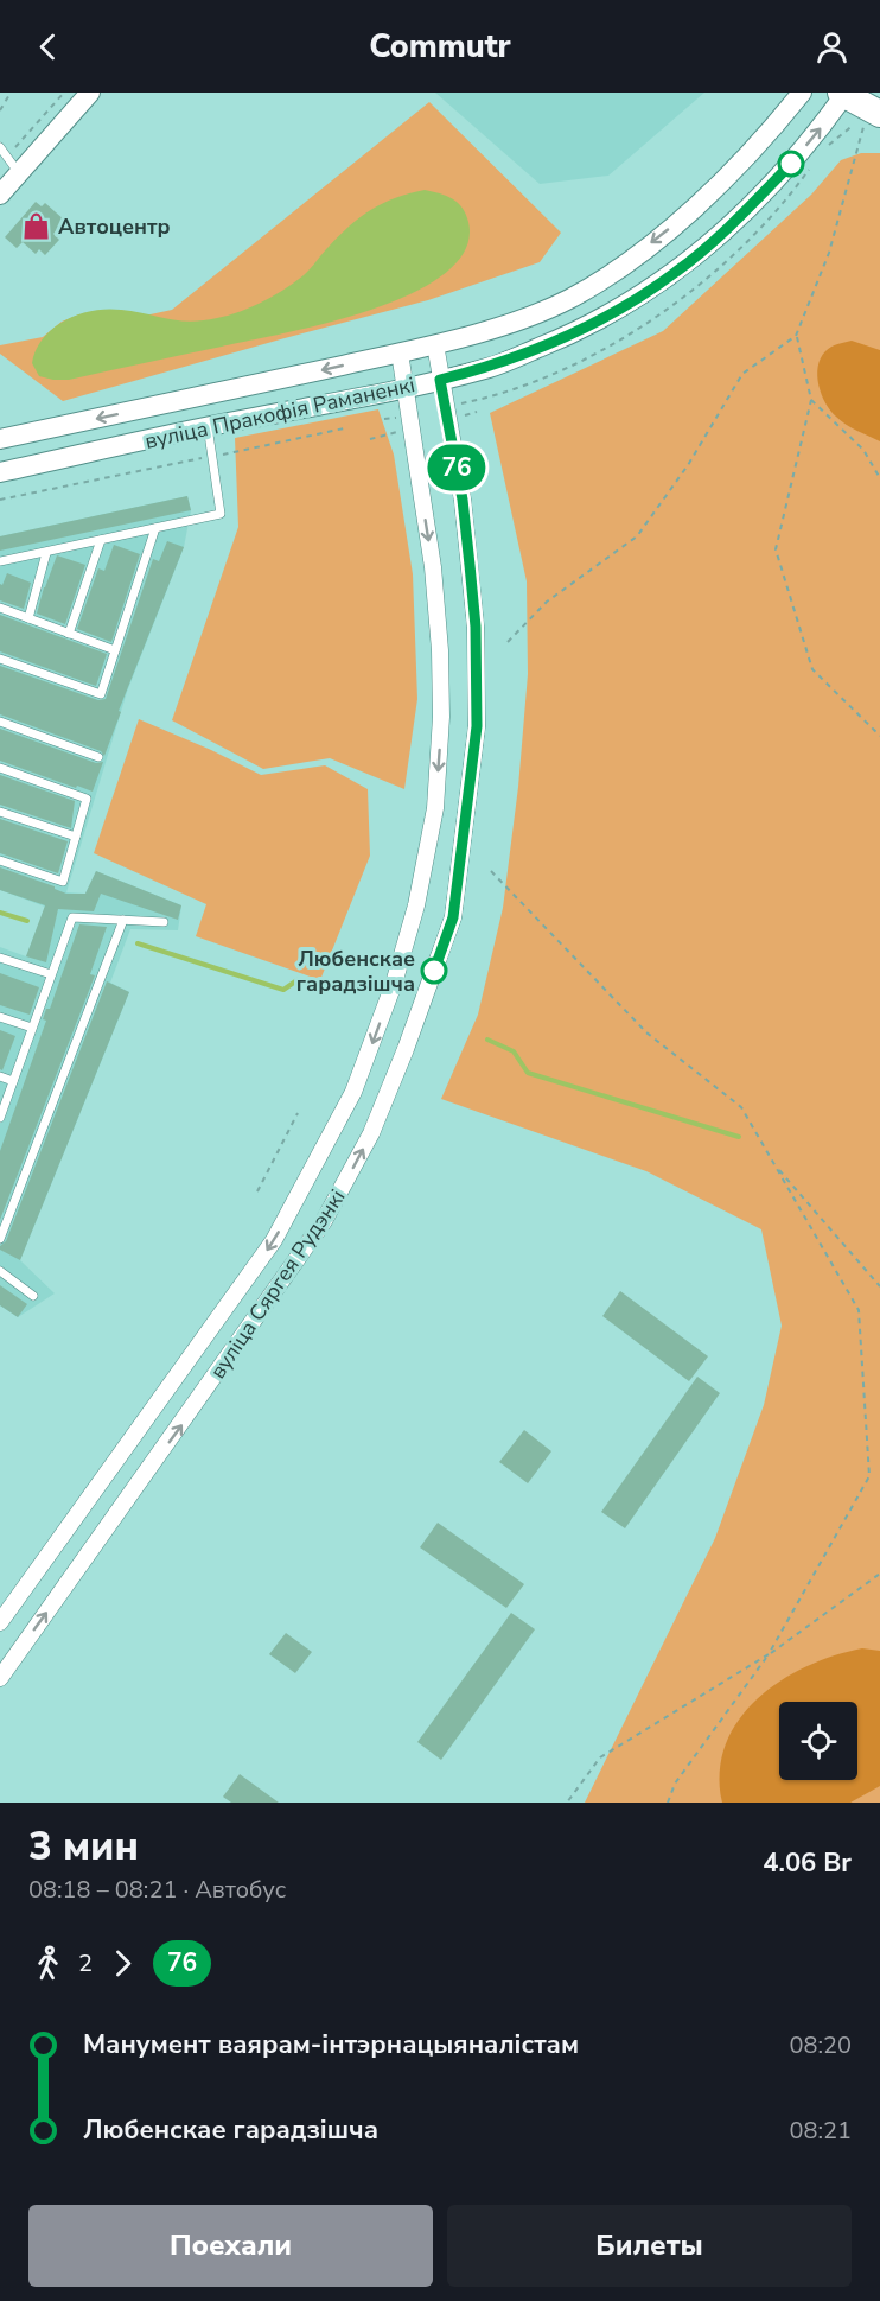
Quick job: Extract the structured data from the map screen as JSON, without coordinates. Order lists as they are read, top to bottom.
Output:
{
  "streets": {
    "street": ["вуліца Пракофія Раманенкі", "вуліца Сяргея Рудэнкі"]
  },
  "crossings": [
    ["вуліца Пракофія Раманенкі", "вуліца Сяргея Рудэнкі"]
  ],
  "places": {
    "shop": ["Автоцентр"],
    "other": ["Любенскае гарадзішча"]
  },
  "lines": ["bus line 76"],
  "page": {
    "header": "Commutr",
    "on_map": "76",
    "heading": ["3 мин", "08:18 – 08:21 · Автобус", "4.06 Br"],
    "legs": ["2", "76"],
    "list": [
      {
        "name": "Манумент ваярам-інтэрнацыяналістам",
        "value": "08:20"
      },
      {
        "name": "Любенскае гарадзішча",
        "value": "08:21"
      }
    ],
    "buttons": ["Поехали", "Билеты"]
  }
}
